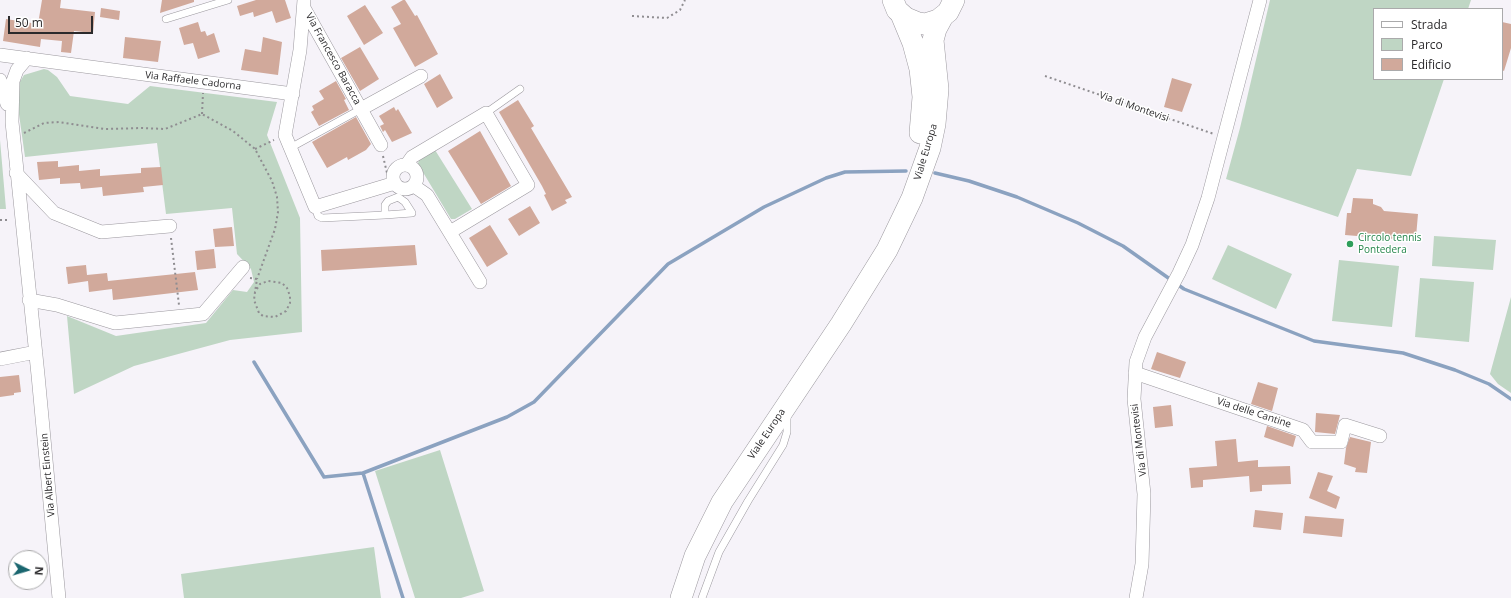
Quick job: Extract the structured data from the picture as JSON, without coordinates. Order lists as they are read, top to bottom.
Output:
{
  "streets": {
    "main road": ["Viale Europa"],
    "street": [
      "Via Francesco Baracca",
      "Via Raffaele Cadorna",
      "Via di Montevisi",
      "Via delle Cantine",
      "Via Albert Einstein"
    ]
  },
  "crossings": [
    ["Via Raffaele Cadorna", "Via Albert Einstein"],
    ["Via di Montevisi", "Via delle Cantine"]
  ],
  "places": ["Circolo tennis Pontedera"],
  "legend": ["Strada", "Parco", "Edificio"],
  "scale_bar": "50 m",
  "north": "right"
}
